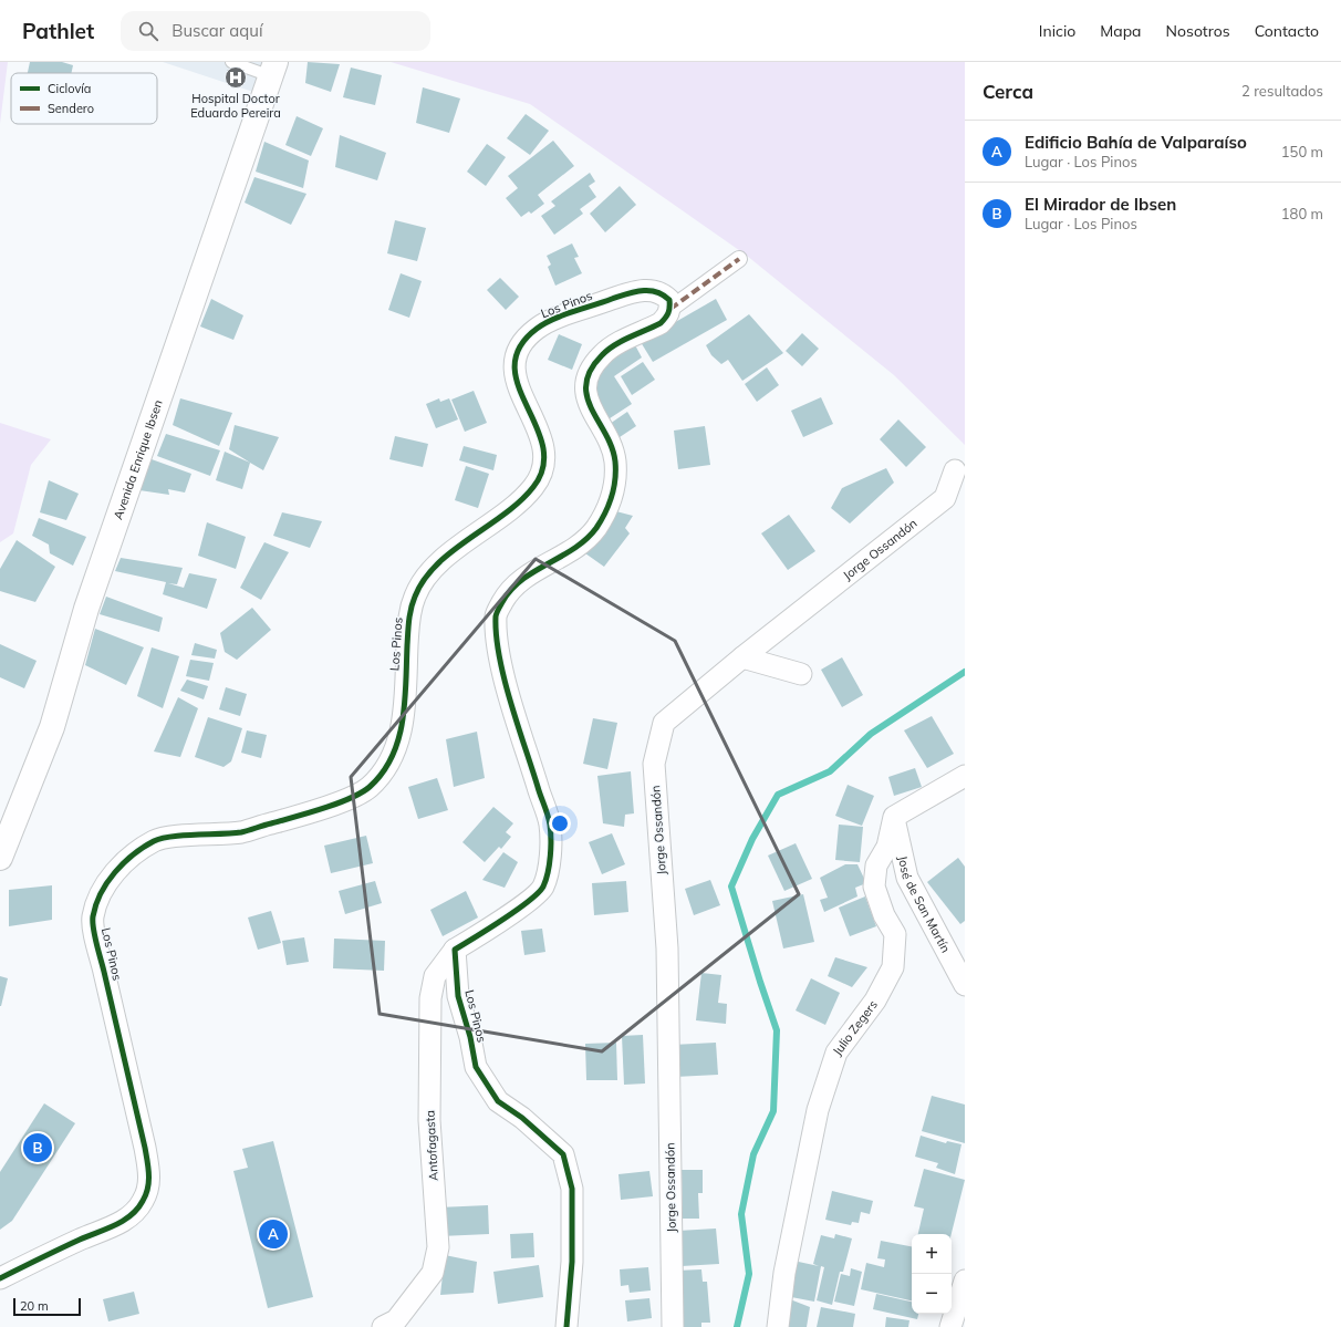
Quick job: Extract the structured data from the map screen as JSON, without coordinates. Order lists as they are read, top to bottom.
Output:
{
  "streets": {
    "street": [
      "Los Pinos",
      "Avenida Enrique Ibsen",
      "Jorge Ossandón",
      "José de San Martín",
      "Julio Zegers",
      "Antofagasta"
    ]
  },
  "crossings": [
    ["Los Pinos", "Antofagasta"],
    ["José de San Martín", "Julio Zegers"]
  ],
  "places": {
    "hospital": ["Hospital Doctor Eduardo Pereira"]
  },
  "legend": ["Ciclovía", "Sendero"],
  "scale_bar": "20 m",
  "page": {
    "header": "Pathlet",
    "search": "Buscar aquí",
    "nav": [
      "Inicio",
      "Mapa",
      "Nosotros",
      "Contacto"
    ],
    "heading": ["Cerca", "2 resultados"],
    "list": [
      {
        "mark": "A",
        "name": "Edificio Bahía de Valparaíso",
        "note": "Lugar · Los Pinos",
        "value": "150 m"
      },
      {
        "mark": "B",
        "name": "El Mirador de Ibsen",
        "note": "Lugar · Los Pinos",
        "value": "180 m"
      }
    ],
    "pins": ["B", "A"],
    "map_buttons": ["+", "−"],
    "scale": "20 m"
  }
}
